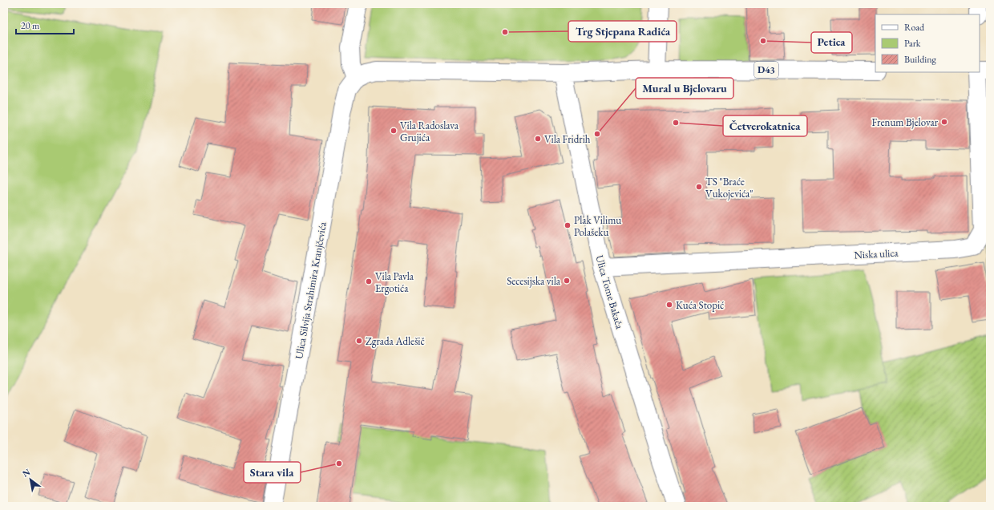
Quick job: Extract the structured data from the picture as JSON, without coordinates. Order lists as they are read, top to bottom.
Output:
{
  "streets": {
    "street": [
      "D43",
      "Niska ulica",
      "Ulica Silvija Strahimira Kranjčevića",
      "Ulica Tome Bakača"
    ]
  },
  "crossings": [
    ["Niska ulica", "Ulica Tome Bakača"]
  ],
  "places": [
    "Trg Stjepana Radića",
    "Petica",
    "Frenum Bjelovar",
    "Četverokatnica",
    "Vila Radoslava Grujića",
    "Mural u Bjelovaru",
    "Vila Fridrih",
    "TS \"Braće Vukojevića\"",
    "Plak Vilimu Polašeku",
    "Secesijska vila",
    "Vila Pavla Ergotića",
    "Kuća Stopić",
    "Zgrada Adlešič",
    "Stara vila"
  ],
  "legend": ["Road", "Park", "Building"],
  "scale_bar": "20 m",
  "north": "top left"
}
